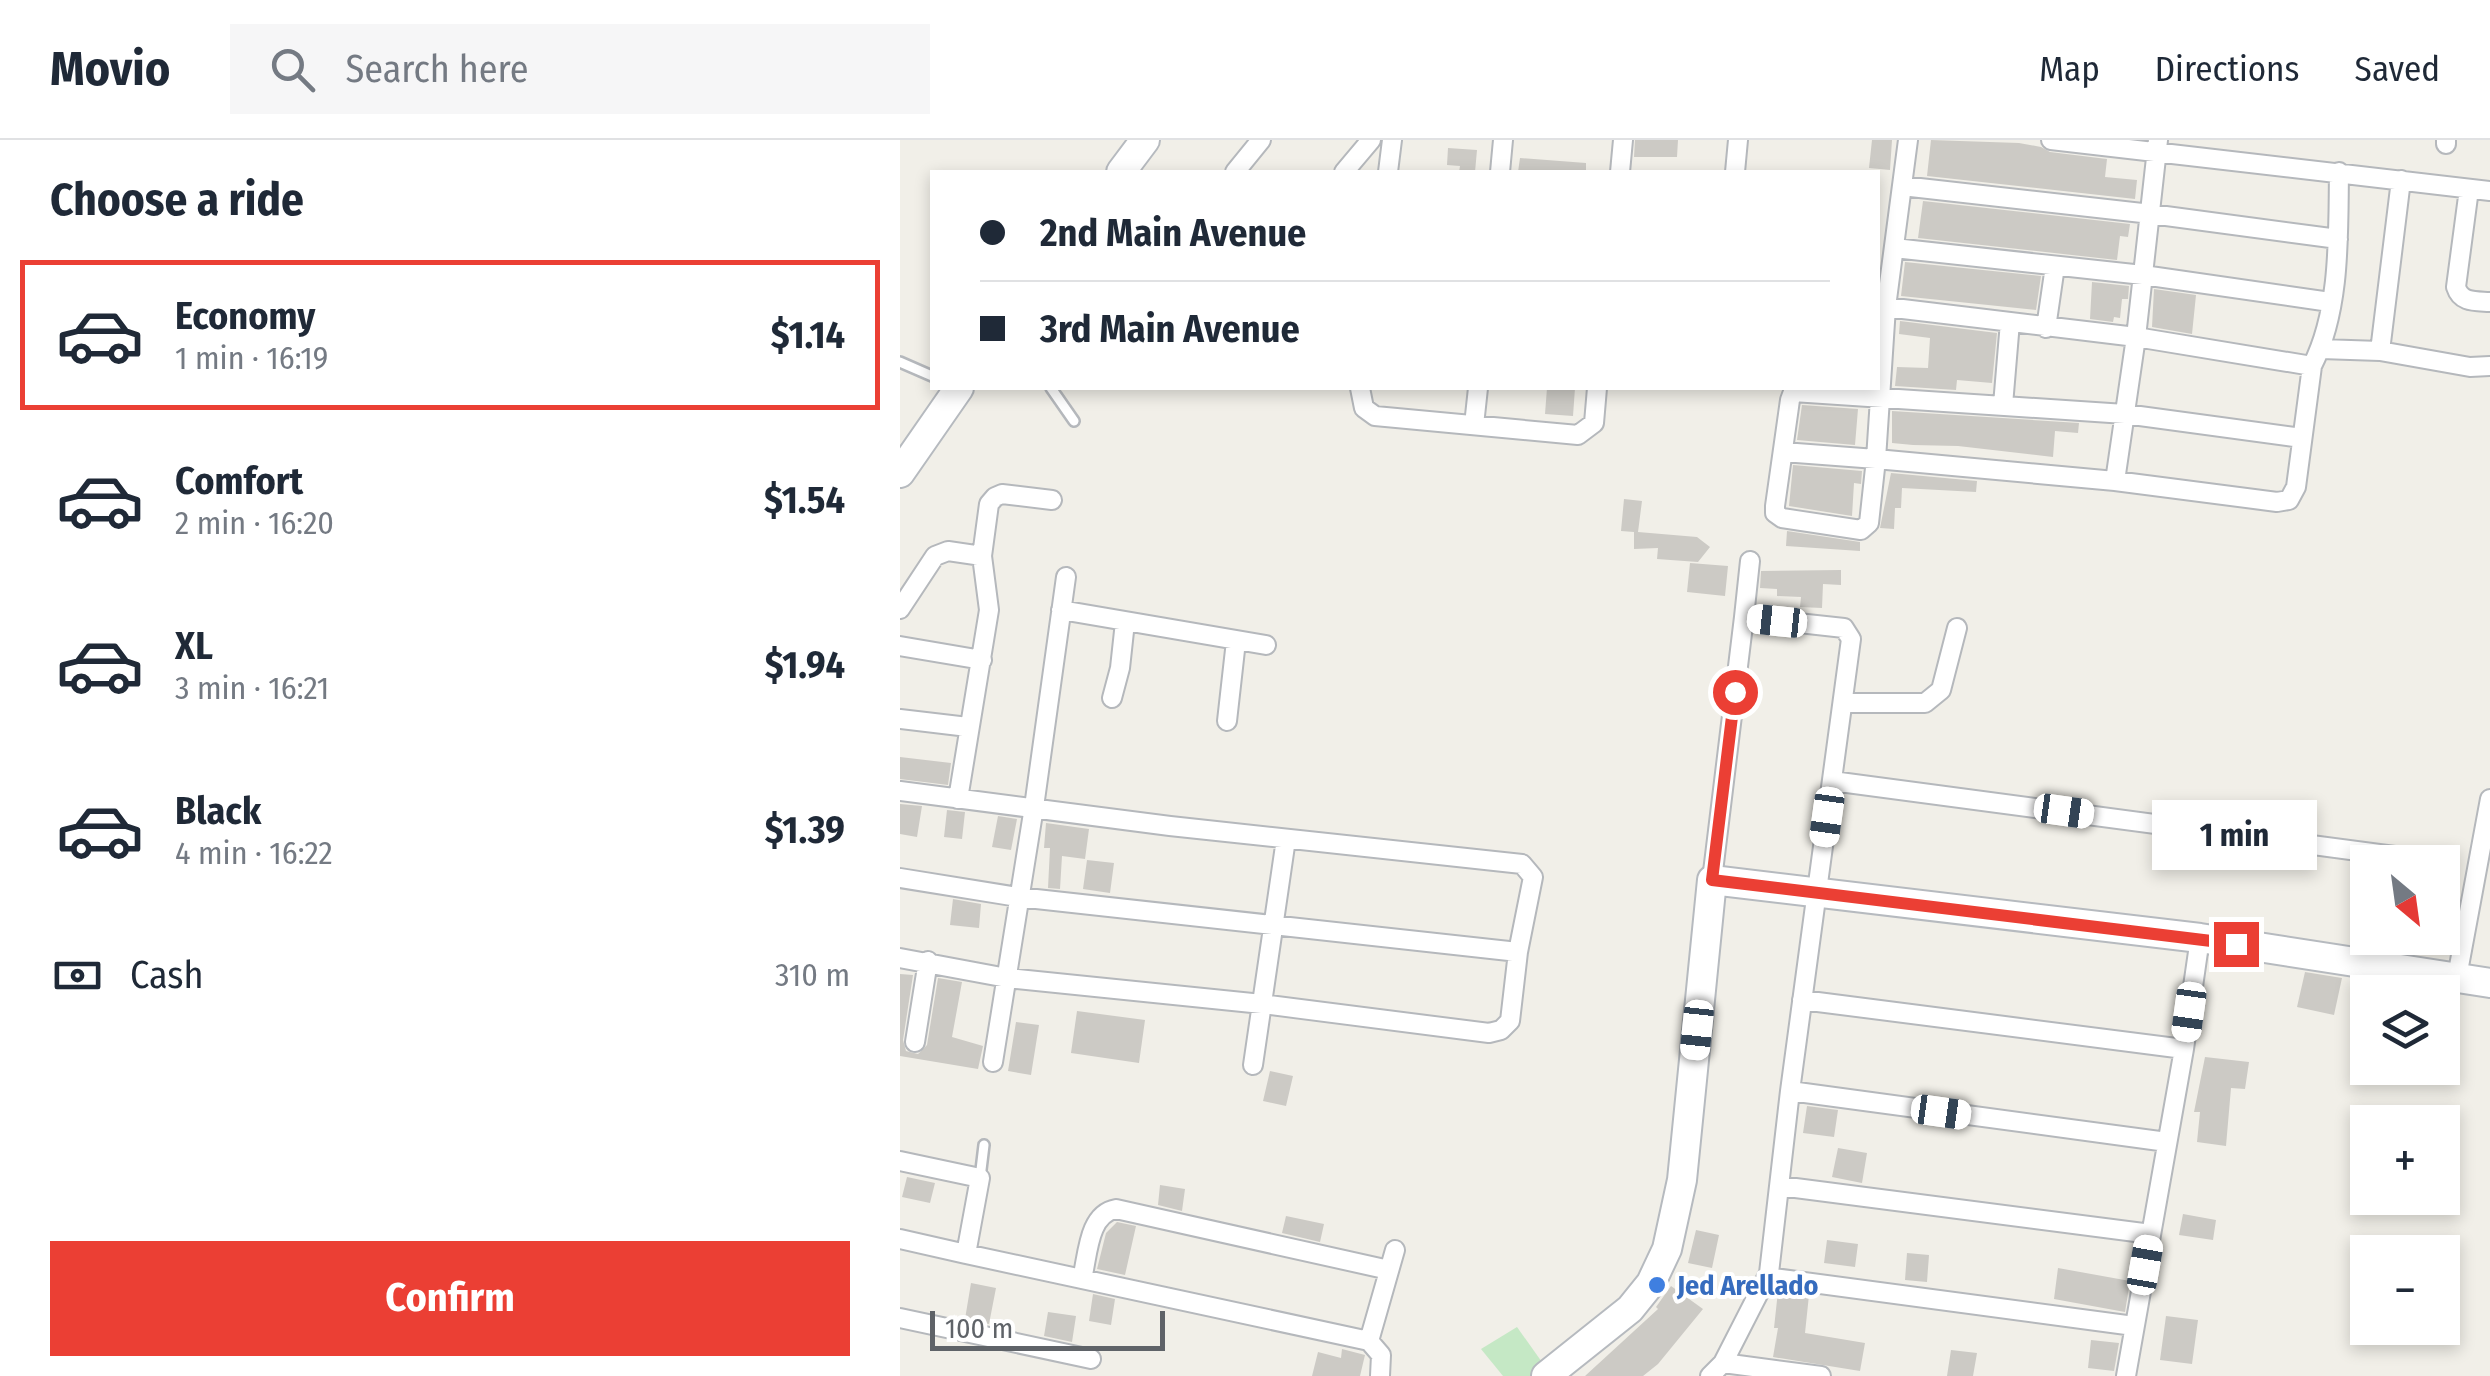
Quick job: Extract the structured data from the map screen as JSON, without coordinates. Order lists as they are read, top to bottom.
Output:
{
  "places": ["Jed Arellado"],
  "scale_bar": "100 m",
  "north": "bottom right",
  "page": {
    "header": "Movio",
    "search": "Search here",
    "nav": ["Map", "Directions", "Saved"],
    "heading": "Choose a ride",
    "banner": ["2nd Main Avenue", "3rd Main Avenue"],
    "list": [
      {
        "name": "Economy",
        "note": "1 min · 16:19",
        "value": "$1.14"
      },
      {
        "name": "Comfort",
        "note": "2 min · 16:20",
        "value": "$1.54"
      },
      {
        "name": "XL",
        "note": "3 min · 16:21",
        "value": "$1.94"
      },
      {
        "name": "Black",
        "note": "4 min · 16:22",
        "value": "$1.39"
      }
    ],
    "bubble": "1 min",
    "map_buttons": ["+", "−"],
    "pay": ["Cash", "310 m"],
    "buttons": "Confirm",
    "scale": "100 m"
  }
}
